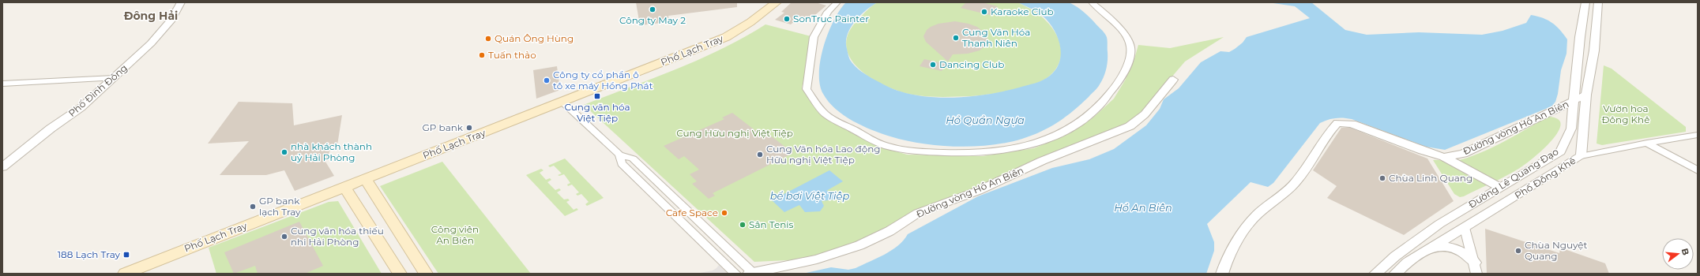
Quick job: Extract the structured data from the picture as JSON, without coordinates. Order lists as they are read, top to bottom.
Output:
{
  "streets": {
    "main road": ["Phố Lạch Tray"],
    "street": [
      "Phố Đình Đông",
      "Đường vòng Hồ An Biên",
      "Đường Lê Quang Đạo",
      "Phố Đông Khê"
    ]
  },
  "crossings": [
    ["Đường vòng Hồ An Biên", "Đường Lê Quang Đạo"]
  ],
  "districts": ["Đông Hải"],
  "water": ["Hồ Quần Ngựa", "bể bơi Việt Tiệp", "Hồ An Biên"],
  "parks": ["Vườn hoa Đông Khê", "Cung Hữu nghị Việt Tiệp", "Công viên An Biên"],
  "places": {
    "other": [
      "Công ty May 2",
      "Karaoke Club",
      "SonTruc Painter",
      "Cung Văn Hóa Thanh Niên",
      "Quán Ông Hùng",
      "Tuấn thảo",
      "Dancing Club",
      "Công ty cổ phần ô tô xe máy Hồng Phát",
      "GP bank",
      "nhà khách thành uỷ Hải Phòng",
      "Cung Văn hóa Lao động Hữu nghị Việt Tiệp",
      "Chùa Linh Quang",
      "GP bank lạch Tray",
      "Cafe Space",
      "Sân Tenis",
      "Cung văn hóa thiếu nhi Hải Phòng",
      "Chùa Nguyệt Quang"
    ],
    "transit": ["Cung văn hóa Việt Tiệp", "188 Lạch Tray"]
  },
  "north": "right"
}
